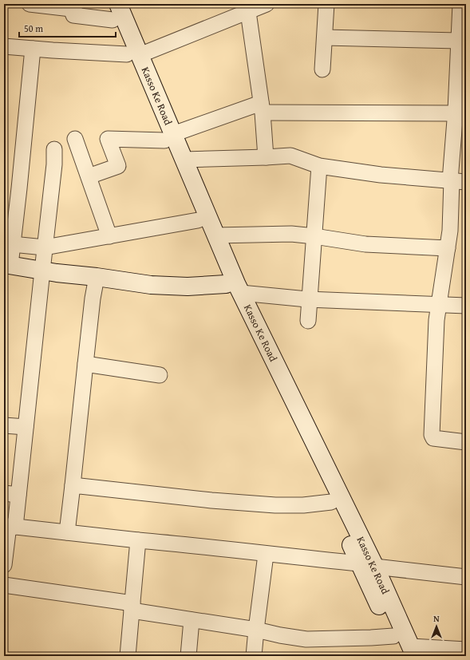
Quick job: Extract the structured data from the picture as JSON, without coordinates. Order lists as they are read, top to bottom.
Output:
{
  "streets": {
    "main road": ["Kasso Ke Road"]
  },
  "scale_bar": "50 m",
  "north": "top"
}
